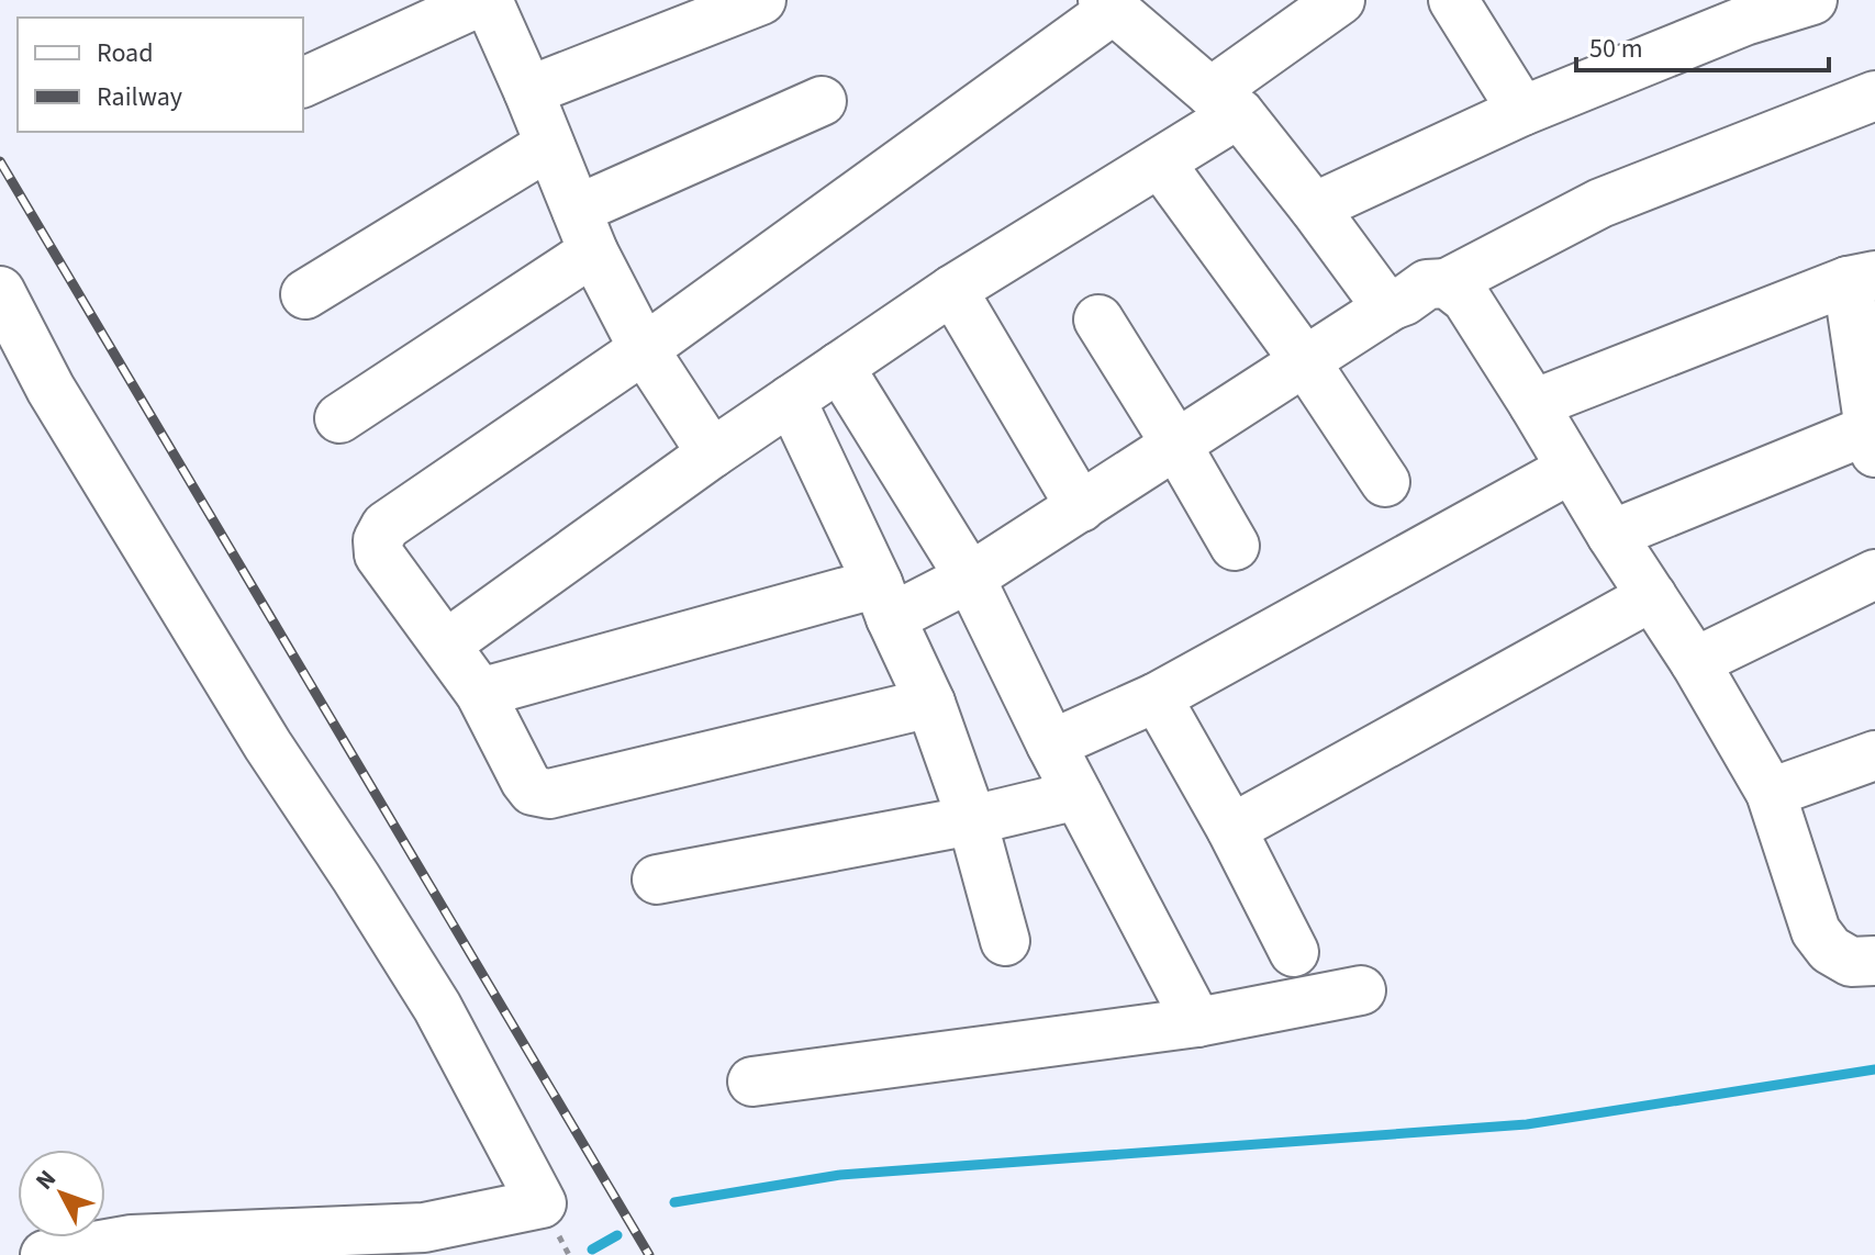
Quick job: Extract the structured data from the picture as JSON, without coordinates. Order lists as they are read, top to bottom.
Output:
{
  "legend": ["Road", "Railway"],
  "scale_bar": "50 m",
  "north": "top left"
}
